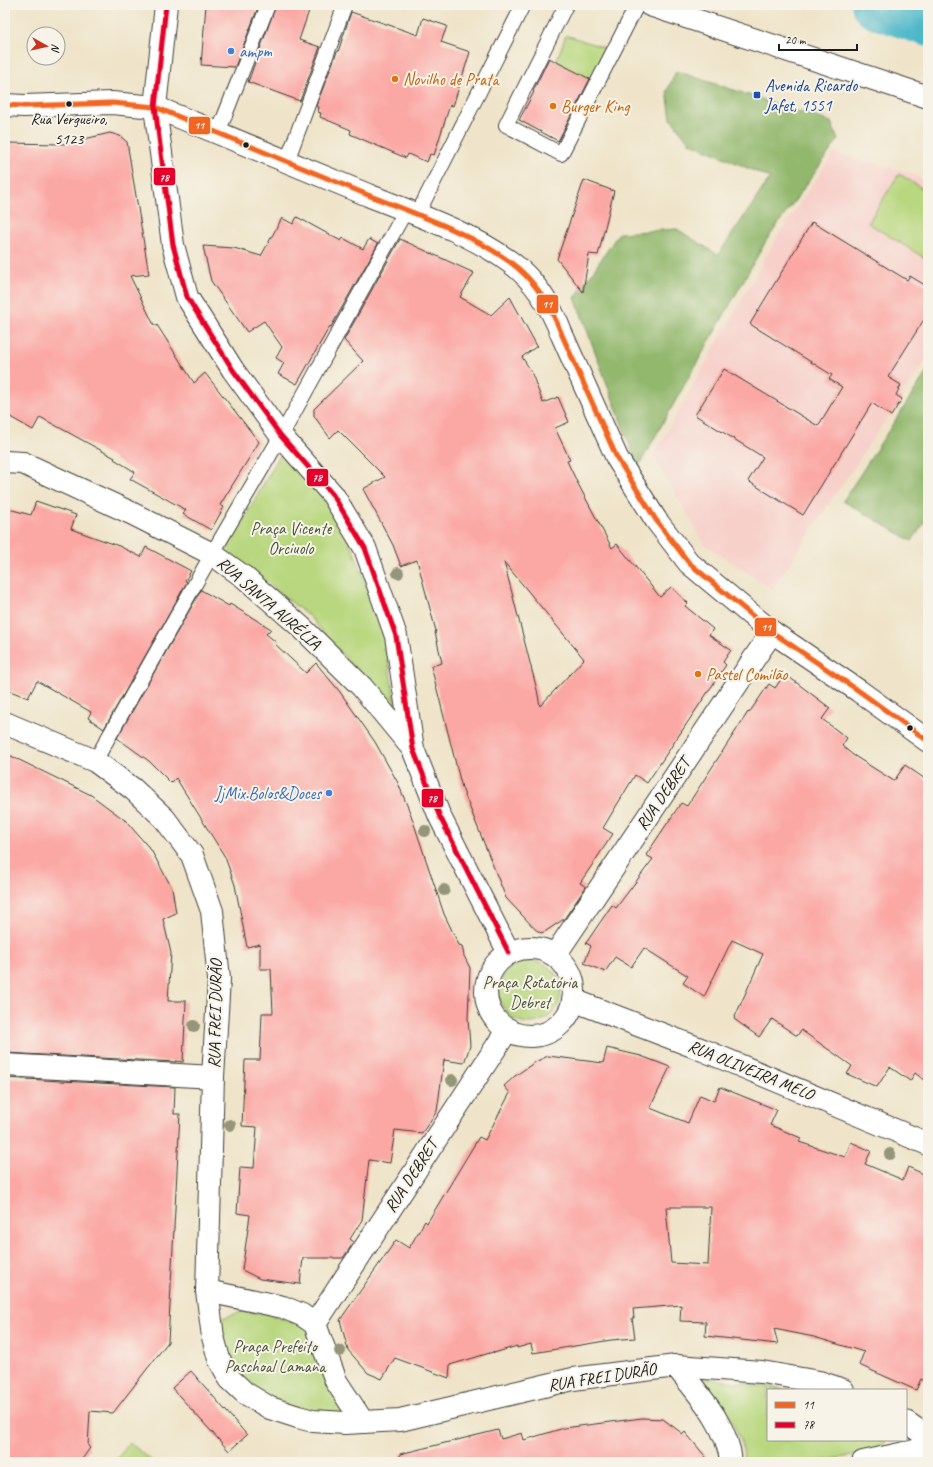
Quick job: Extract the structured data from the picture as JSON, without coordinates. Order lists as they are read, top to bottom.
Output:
{
  "streets": {
    "street": [
      "RUA SANTA AURÉLIA",
      "RUA DEBRET",
      "RUA FREI DURÃO",
      "RUA OLIVEIRA MELO"
    ]
  },
  "crossings": [
    ["RUA DEBRET", "RUA OLIVEIRA MELO"]
  ],
  "parks": ["Praça Vicente Orciuolo", "Praça Rotatória Debret", "Praça Prefeito Paschoal Lamana"],
  "places": {
    "other": [
      "ampm",
      "Novilho de Prata",
      "Rua Vergueiro, 5123",
      "Burger King",
      "Pastel Comilão",
      "JjMix.Bolos&Doces"
    ],
    "transit": ["Avenida Ricardo Jafet, 1551"]
  },
  "lines": ["transit line 78", "transit line 11"],
  "legend": ["11", "78"],
  "scale_bar": "20 m",
  "north": "right"
}
